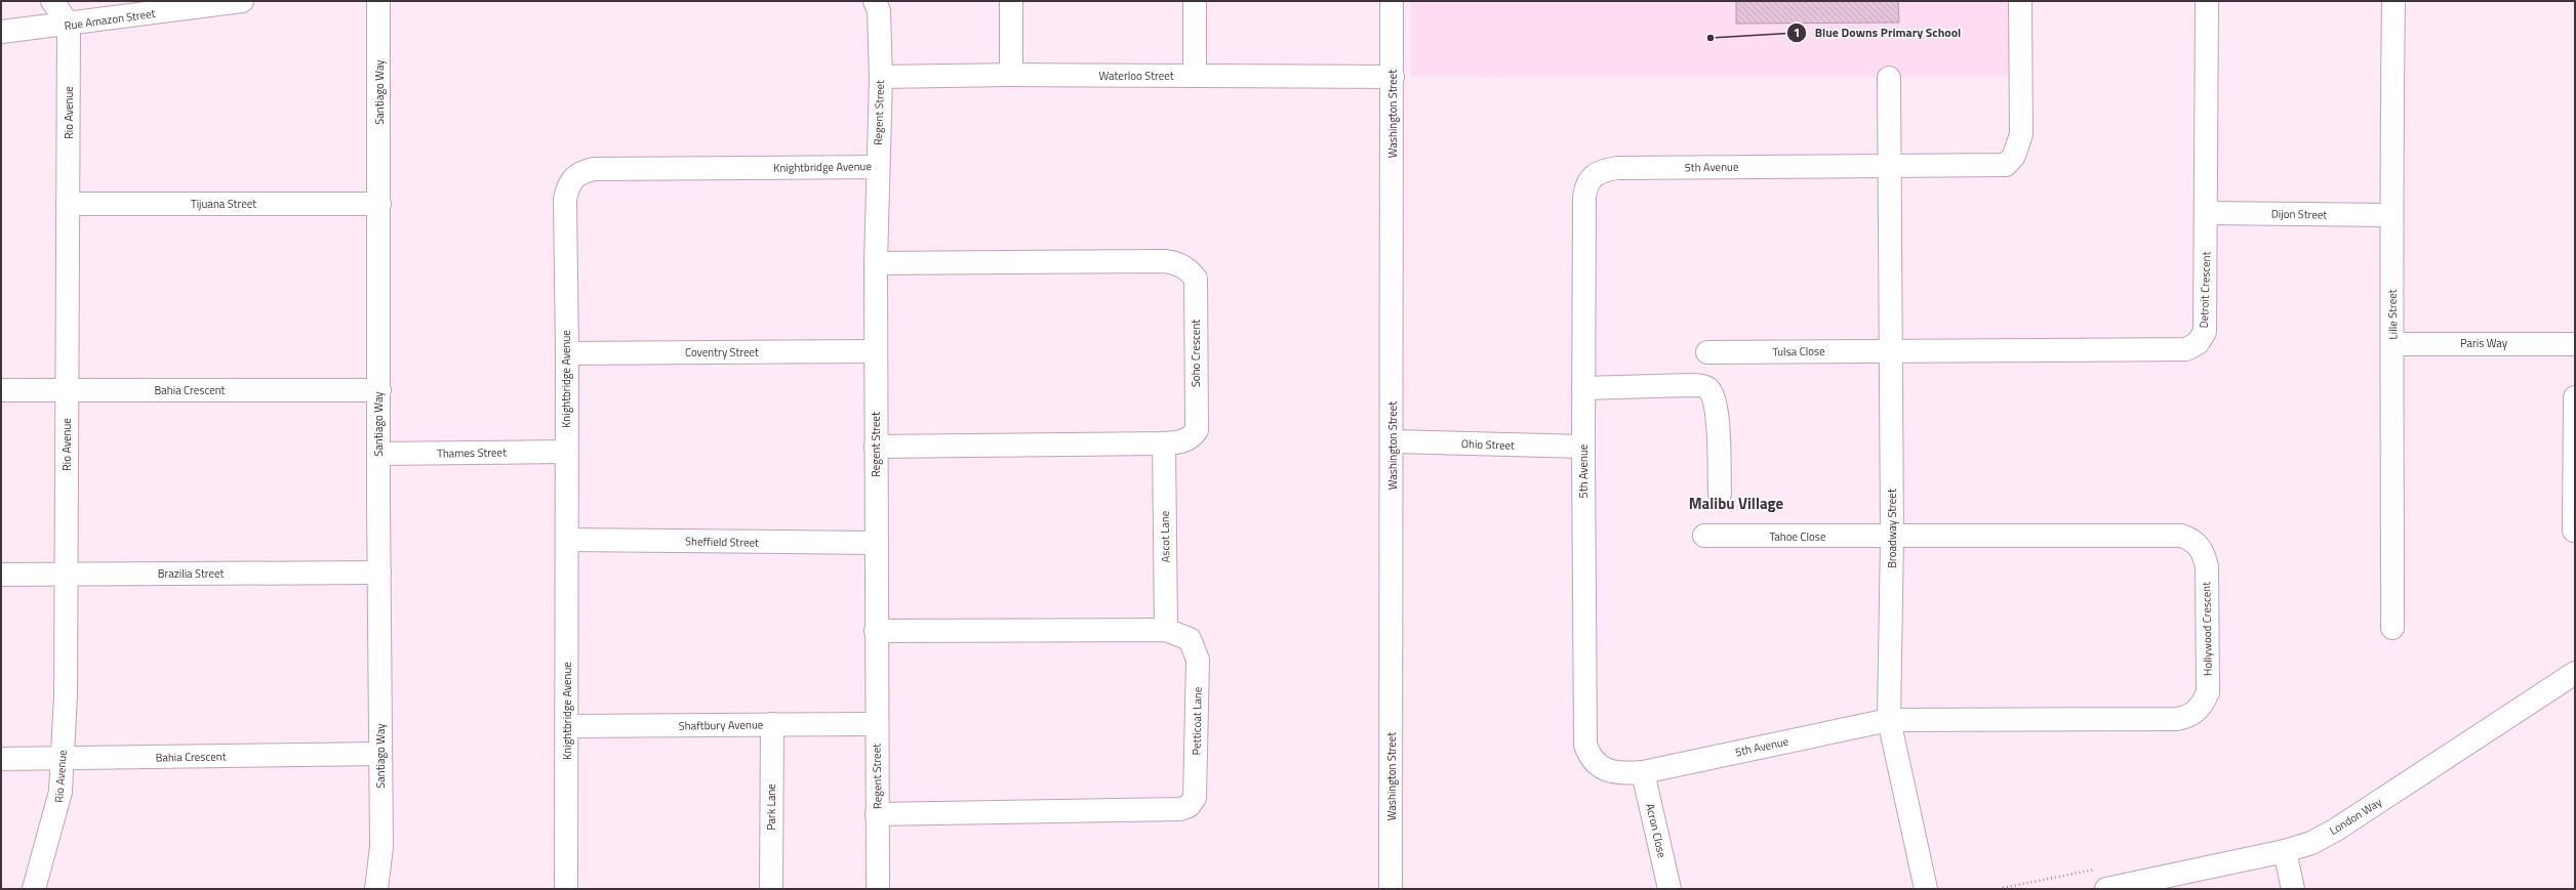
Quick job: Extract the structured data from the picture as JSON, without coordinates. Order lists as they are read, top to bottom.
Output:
{
  "streets": {
    "street": [
      "Rue Amazon Street",
      "Waterloo Street",
      "Santiago Way",
      "Rio Avenue",
      "Regent Street",
      "Washington Street",
      "Knightbridge Avenue",
      "5th Avenue",
      "Tijuana Street",
      "Dijon Street",
      "Detroit Crescent",
      "Lille Street",
      "Paris Way",
      "Tulsa Close",
      "Coventry Street",
      "Soho Crescent",
      "Bahia Crescent",
      "Ohio Street",
      "Thames Street",
      "Broadway Street",
      "Ascot Lane",
      "Tahoe Close",
      "Sheffield Street",
      "Brazilia Street",
      "Hollywood Crescent",
      "Petticoat Lane",
      "Shaftbury Avenue",
      "Park Lane",
      "London Way",
      "Acron Close"
    ]
  },
  "crossings": [
    ["Rue Amazon Street", "Rio Avenue"],
    ["Waterloo Street", "Regent Street"],
    ["Waterloo Street", "Washington Street"],
    ["Santiago Way", "Tijuana Street"],
    ["Santiago Way", "Bahia Crescent"],
    ["Santiago Way", "Thames Street"],
    ["Santiago Way", "Brazilia Street"],
    ["Rio Avenue", "Tijuana Street"],
    ["Rio Avenue", "Bahia Crescent"],
    ["Rio Avenue", "Brazilia Street"],
    ["Regent Street", "Knightbridge Avenue"],
    ["Regent Street", "Coventry Street"],
    ["Regent Street", "Soho Crescent"],
    ["Regent Street", "Sheffield Street"],
    ["Regent Street", "Petticoat Lane"],
    ["Regent Street", "Shaftbury Avenue"],
    ["Washington Street", "Ohio Street"],
    ["Knightbridge Avenue", "Coventry Street"],
    ["Knightbridge Avenue", "Thames Street"],
    ["Knightbridge Avenue", "Sheffield Street"],
    ["Knightbridge Avenue", "Shaftbury Avenue"],
    ["5th Avenue", "Ohio Street"],
    ["5th Avenue", "Broadway Street"],
    ["5th Avenue", "Hollywood Crescent"],
    ["5th Avenue", "Acron Close"],
    ["Dijon Street", "Detroit Crescent"],
    ["Dijon Street", "Lille Street"],
    ["Detroit Crescent", "Tulsa Close"],
    ["Detroit Crescent", "Broadway Street"],
    ["Lille Street", "Paris Way"],
    ["Tulsa Close", "Broadway Street"],
    ["Soho Crescent", "Ascot Lane"],
    ["Broadway Street", "Tahoe Close"],
    ["Broadway Street", "Hollywood Crescent"],
    ["Ascot Lane", "Petticoat Lane"],
    ["Tahoe Close", "Hollywood Crescent"],
    ["Shaftbury Avenue", "Park Lane"]
  ],
  "districts": ["Malibu Village"],
  "places": ["Blue Downs Primary School"]
}
